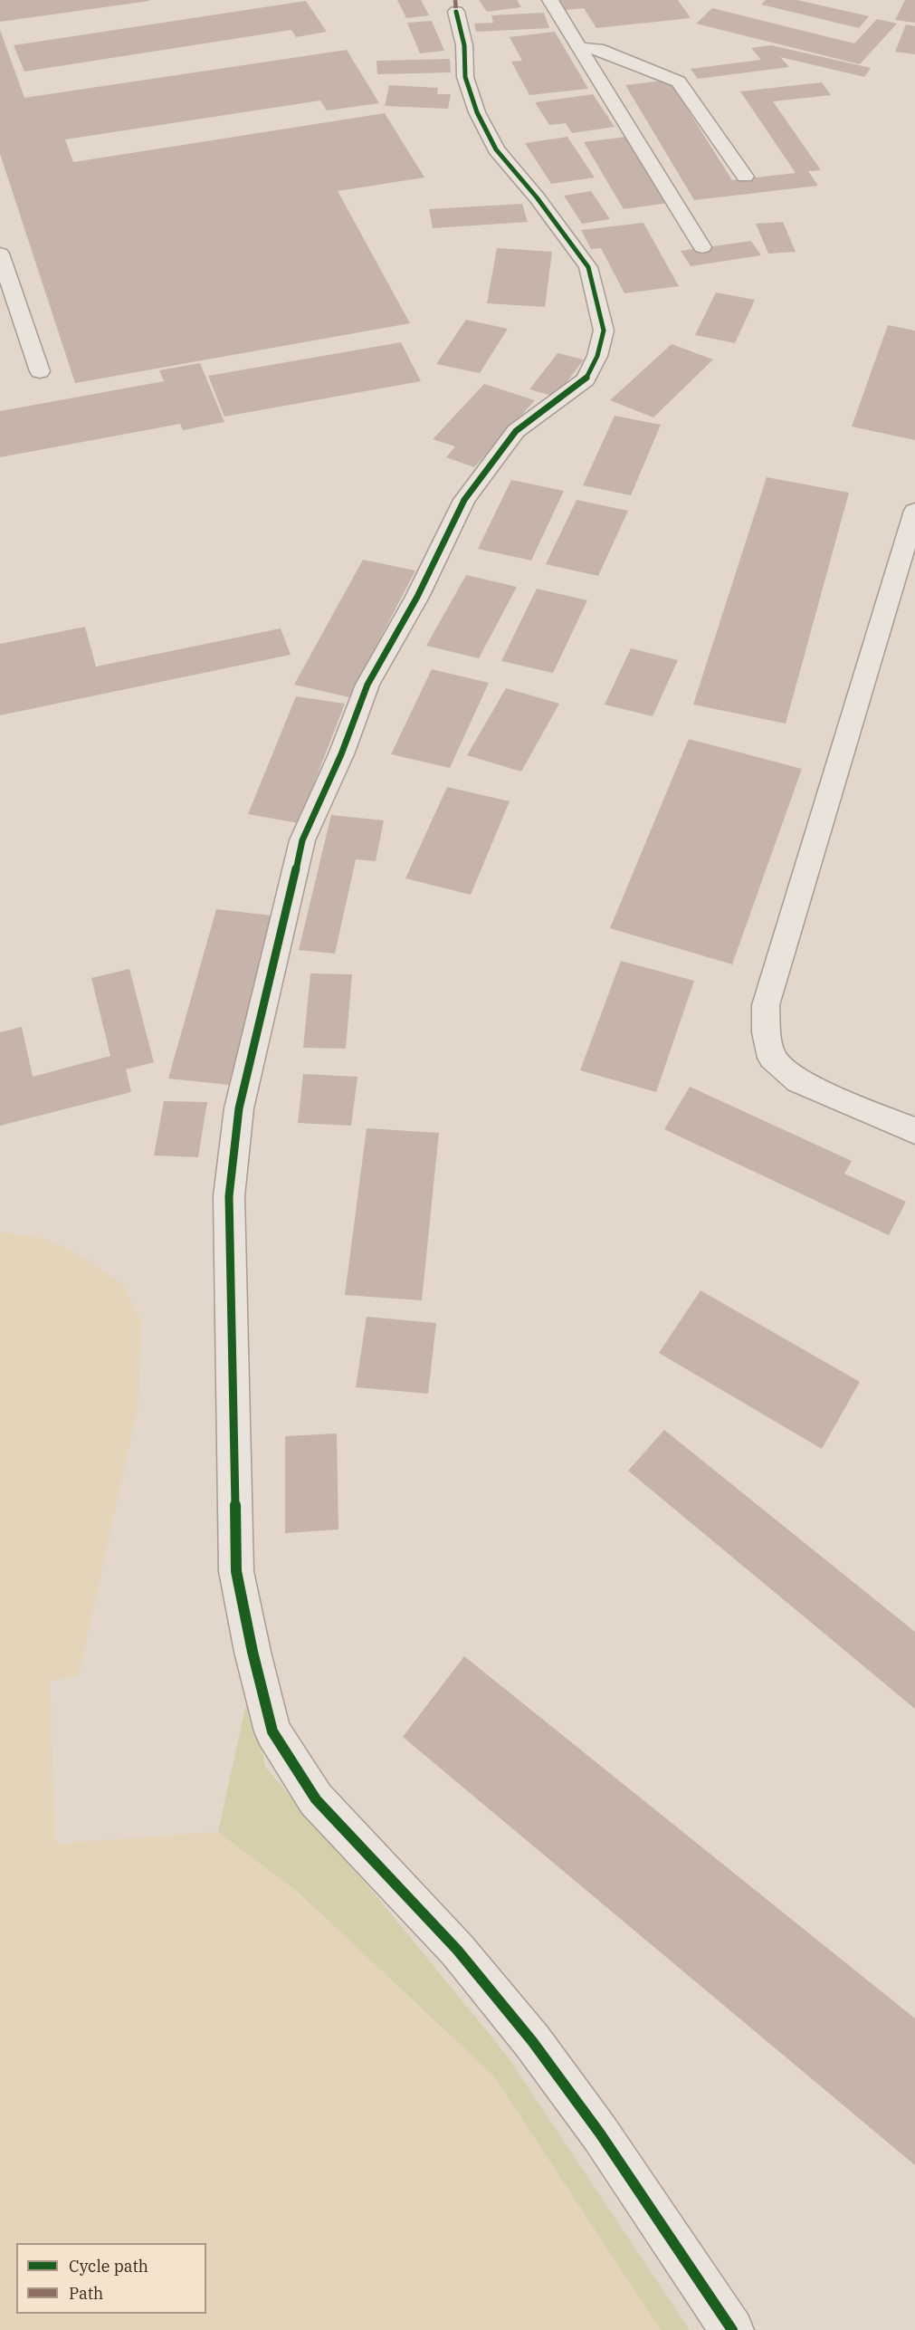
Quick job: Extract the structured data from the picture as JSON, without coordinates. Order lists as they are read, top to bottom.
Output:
{
  "legend": ["Cycle path", "Path"]
}
